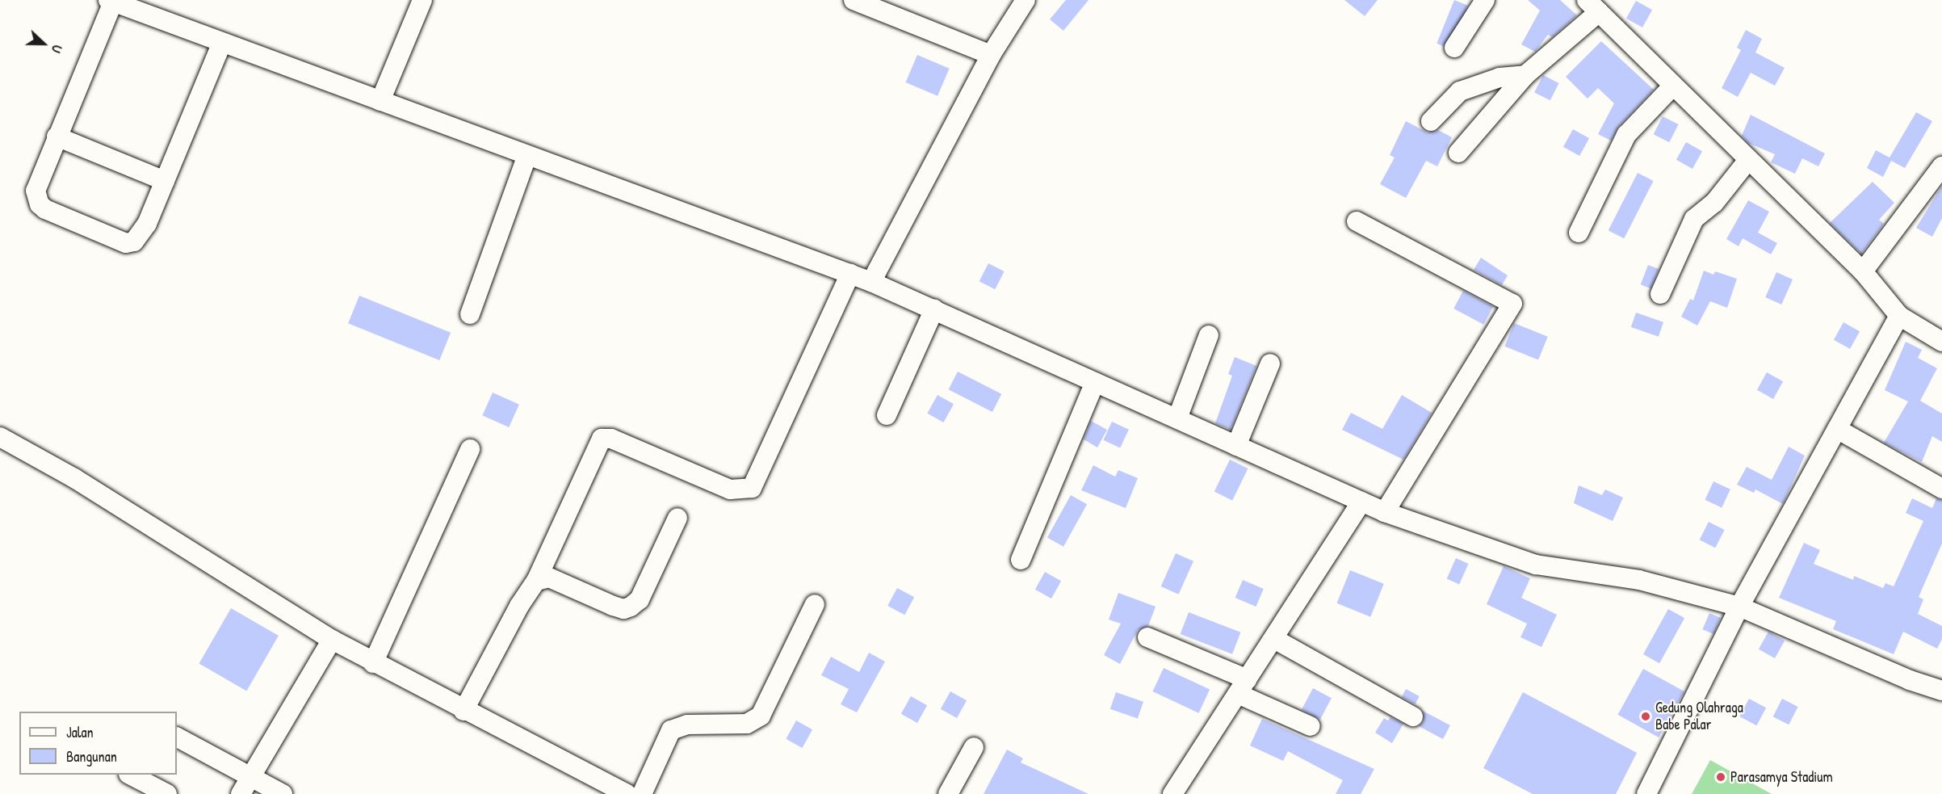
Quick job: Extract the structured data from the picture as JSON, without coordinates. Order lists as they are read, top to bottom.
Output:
{
  "places": ["Gedung Olahraga Babe Palar", "Parasamya Stadium"],
  "legend": ["Jalan", "Bangunan"],
  "north": "right"
}
